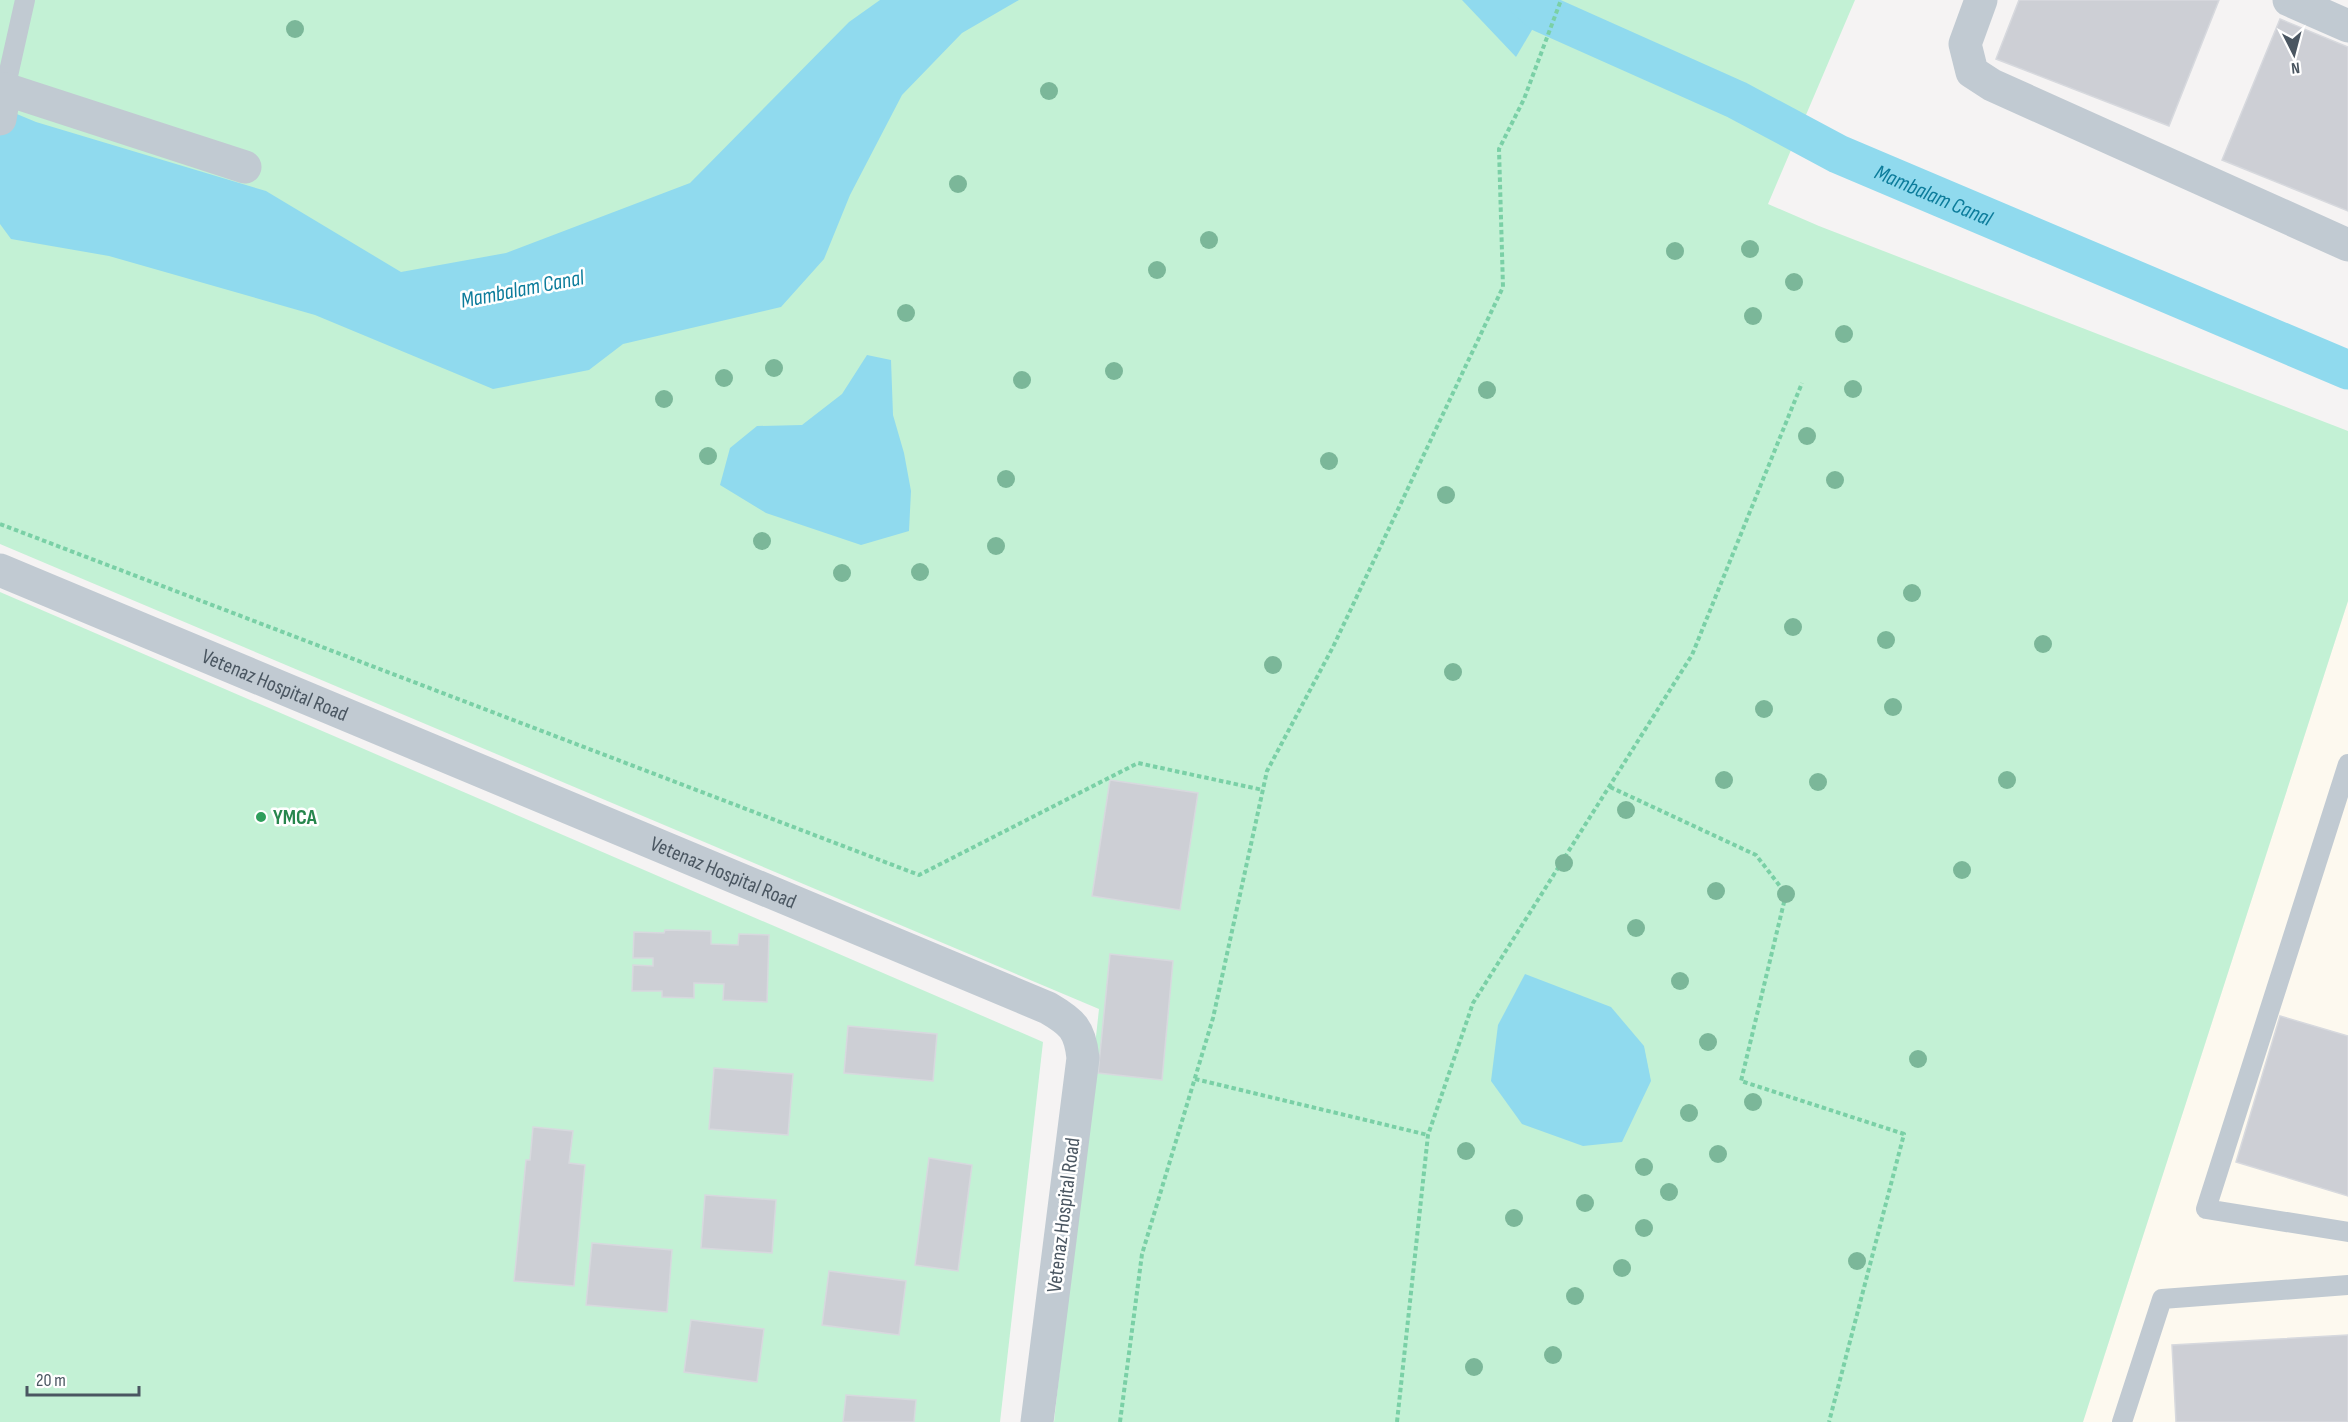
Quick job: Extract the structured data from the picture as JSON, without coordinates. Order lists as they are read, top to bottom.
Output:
{
  "streets": {
    "street": ["Vetenaz Hospital Road"]
  },
  "water": ["Mambalam Canal"],
  "places": ["YMCA"],
  "scale_bar": "20 m",
  "north": "bottom"
}
